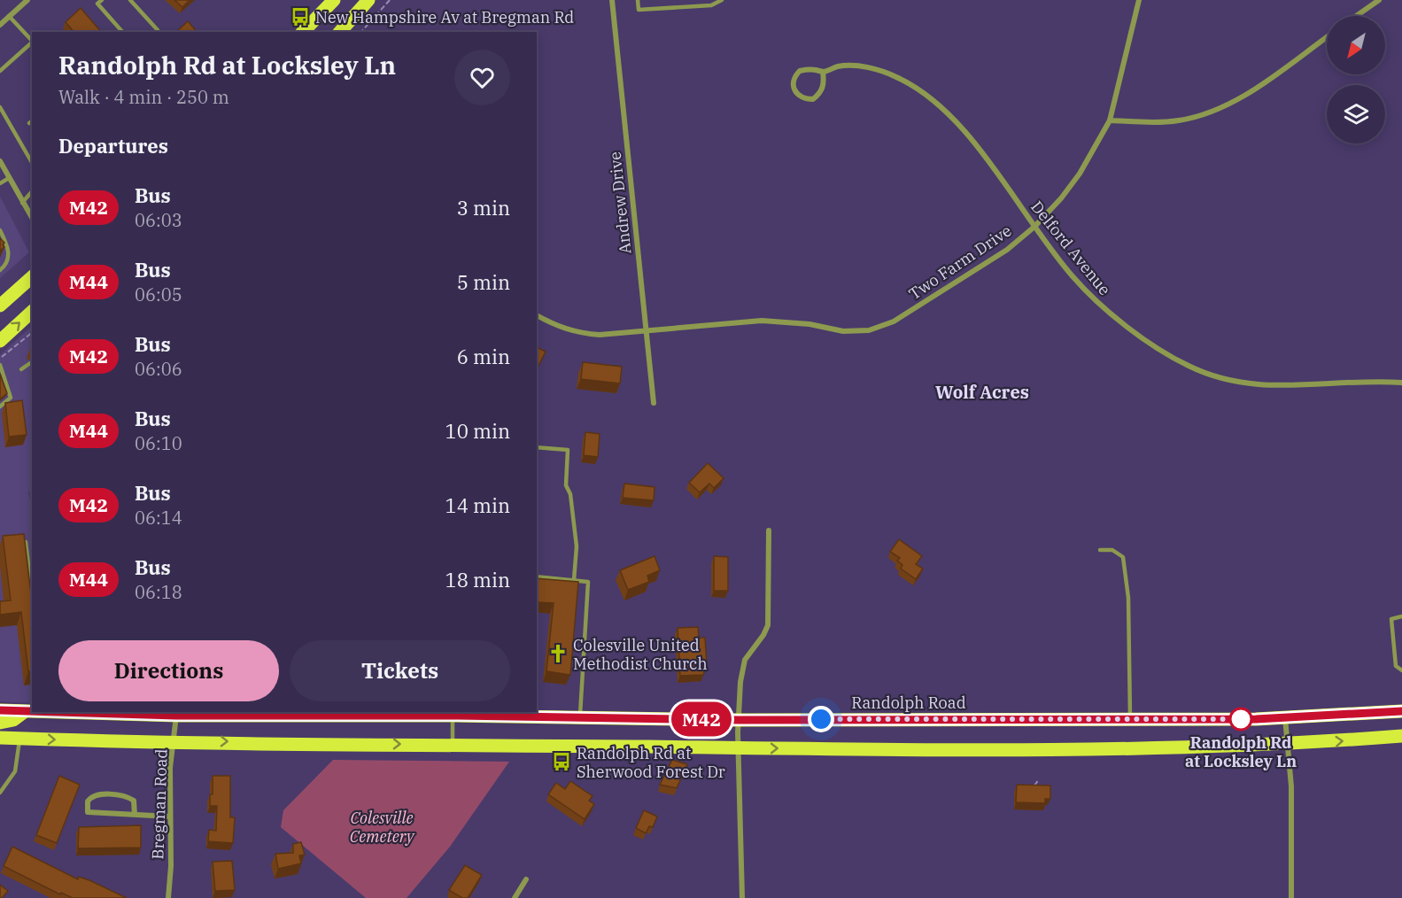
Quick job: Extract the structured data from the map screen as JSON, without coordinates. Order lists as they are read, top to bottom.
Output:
{
  "streets": {
    "main road": ["Randolph Road"],
    "street": [
      "Andrew Drive",
      "Delford Avenue",
      "Two Farm Drive",
      "Bregman Road"
    ]
  },
  "crossings": [
    ["Andrew Drive", "Two Farm Drive"],
    ["Delford Avenue", "Two Farm Drive"],
    ["Randolph Road", "Bregman Road"]
  ],
  "districts": ["Wolf Acres"],
  "parks": ["Colesville Cemetery"],
  "places": {
    "bus stop": ["New Hampshire Av at Bregman Rd", "Randolph Rd at Sherwood Forest Dr"],
    "church": ["Colesville United Methodist Church"],
    "other": ["Randolph Rd at Locksley Ln"]
  },
  "lines": ["bus line M42"],
  "north": "bottom left",
  "page": {
    "on_map": "M42",
    "heading": [
      ["Randolph Rd at Locksley Ln", "Walk · 4 min · 250 m"],
      "Departures"
    ],
    "list": [
      {
        "mark": "M42",
        "name": "Bus",
        "note": "06:03",
        "value": "3 min"
      },
      {
        "mark": "M44",
        "name": "Bus",
        "note": "06:05",
        "value": "5 min"
      },
      {
        "mark": "M42",
        "name": "Bus",
        "note": "06:06",
        "value": "6 min"
      },
      {
        "mark": "M44",
        "name": "Bus",
        "note": "06:10",
        "value": "10 min"
      },
      {
        "mark": "M42",
        "name": "Bus",
        "note": "06:14",
        "value": "14 min"
      },
      {
        "mark": "M44",
        "name": "Bus",
        "note": "06:18",
        "value": "18 min"
      }
    ],
    "buttons": ["Directions", "Tickets"]
  }
}
